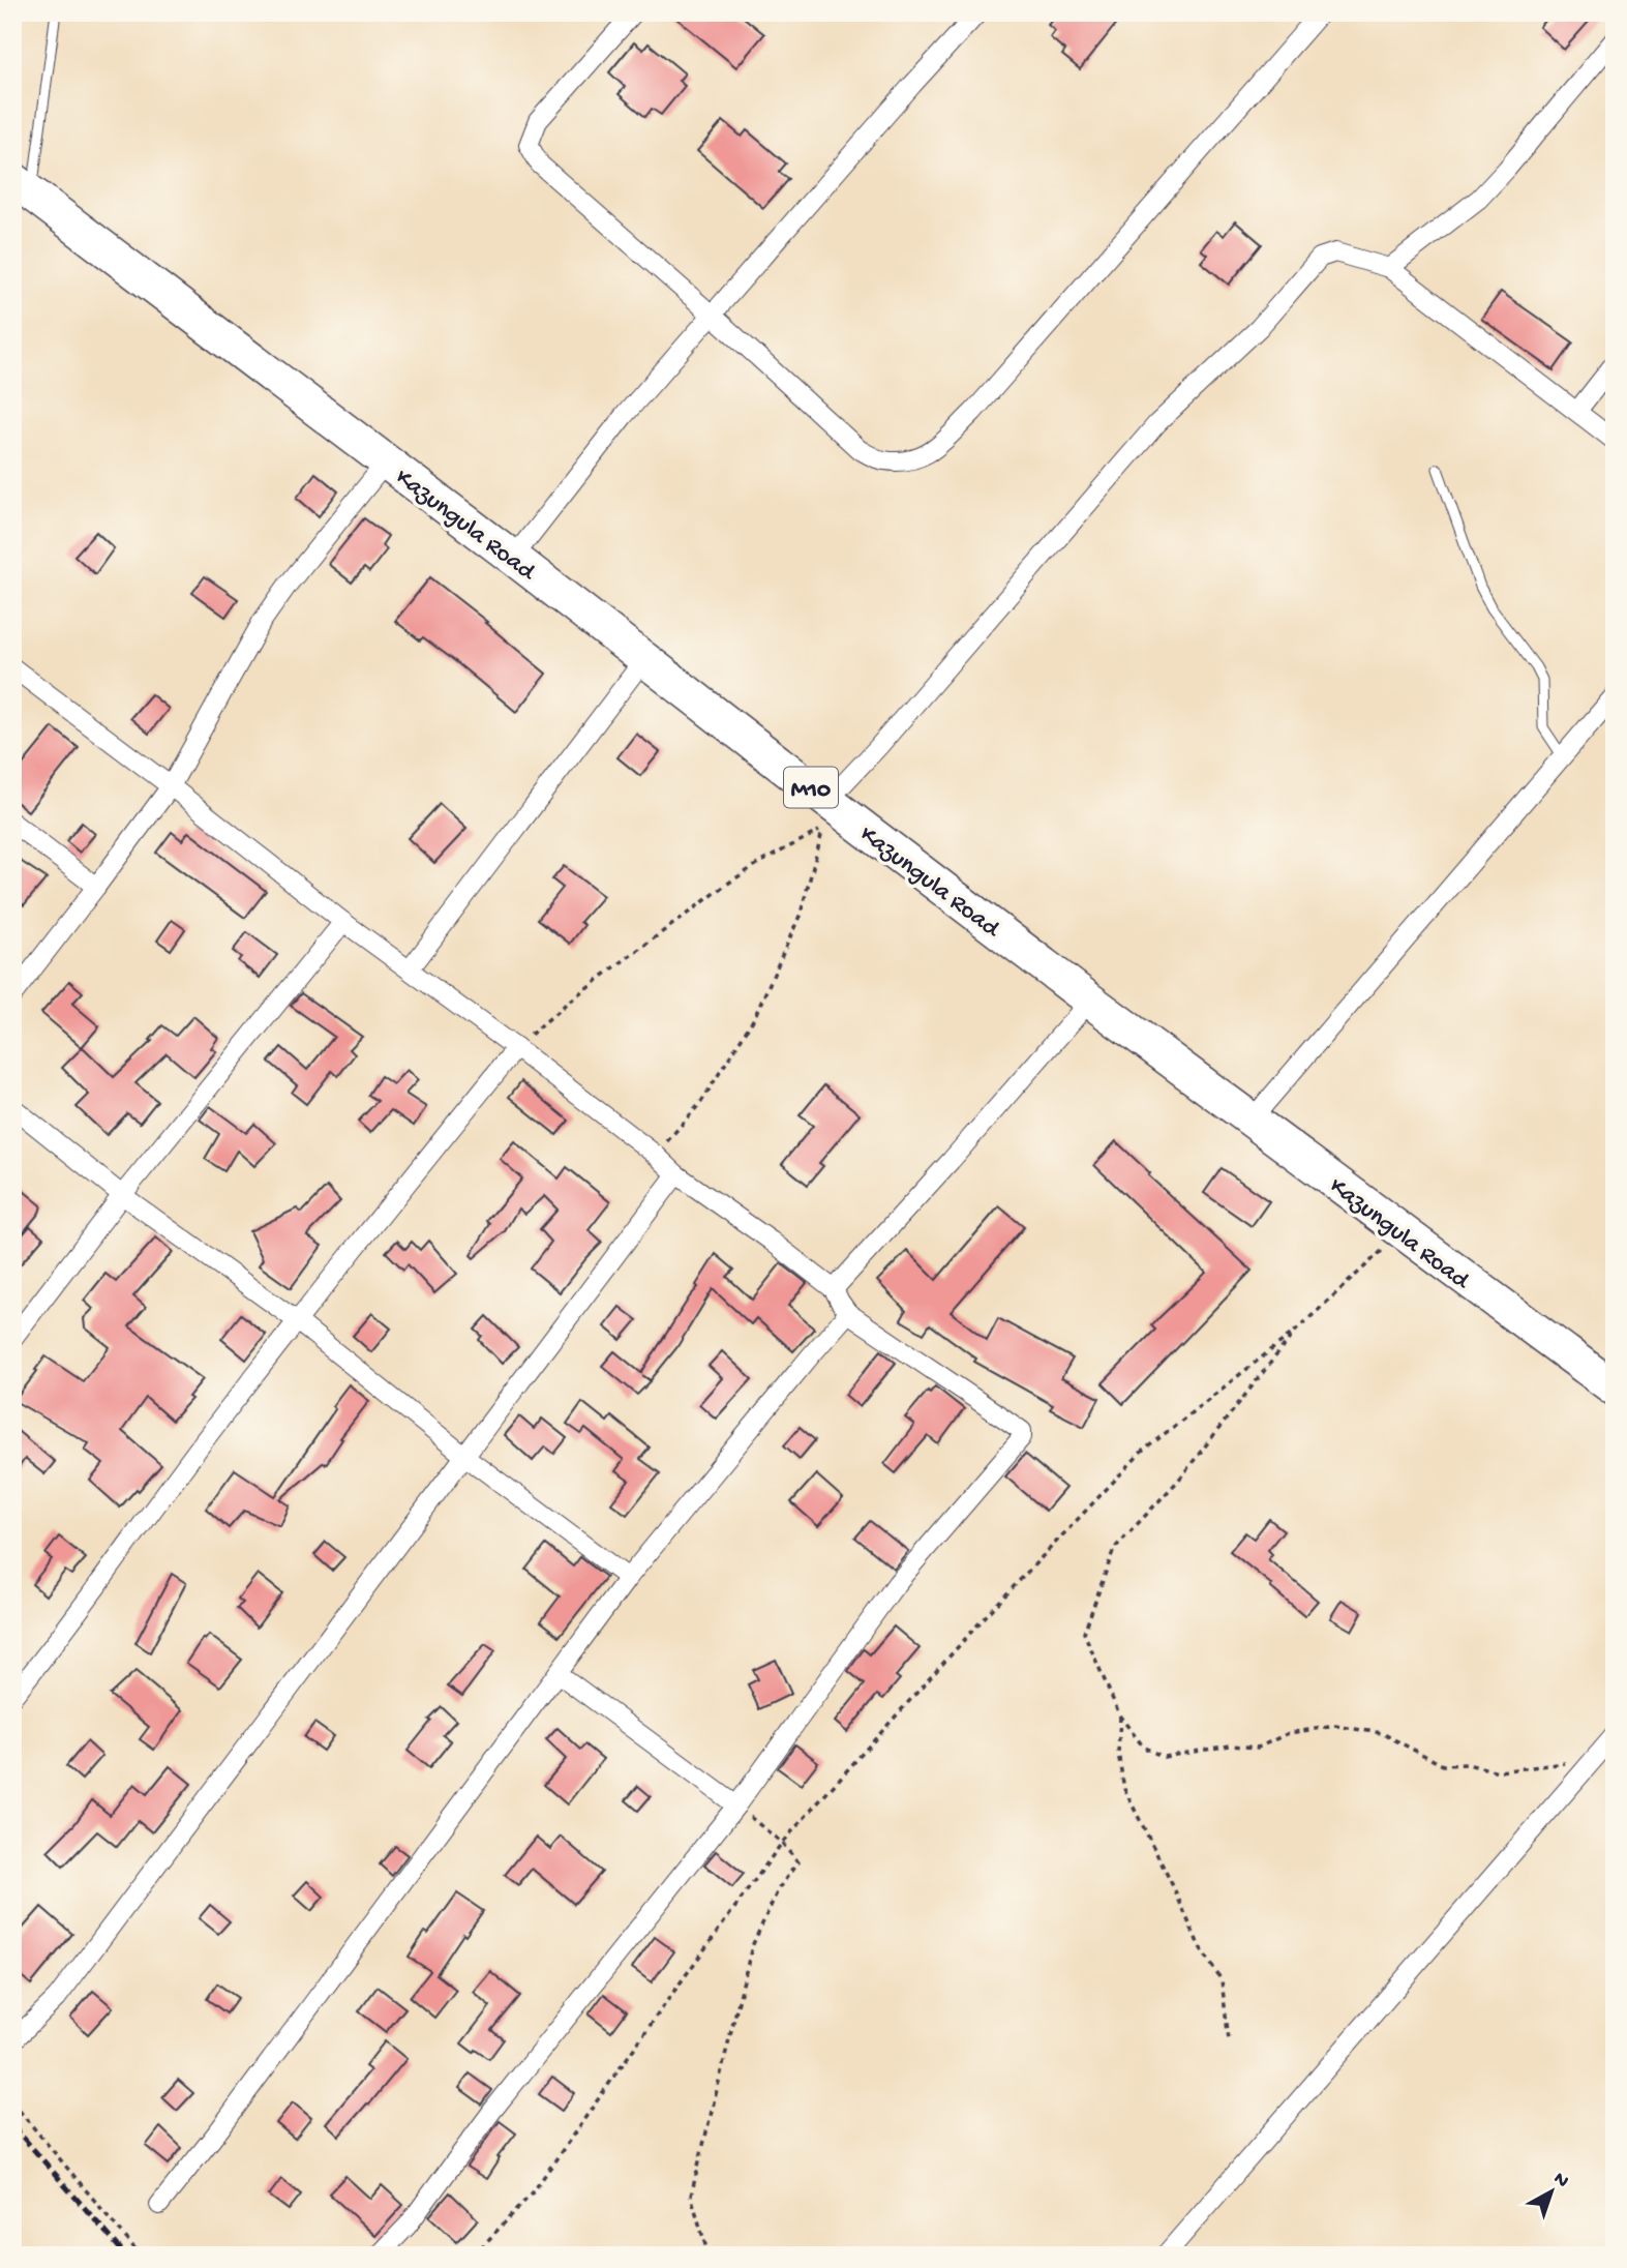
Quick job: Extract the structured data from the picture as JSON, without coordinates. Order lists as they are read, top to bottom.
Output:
{
  "streets": {
    "highway": ["Kazungula Road", "M10"]
  },
  "north": "top right"
}
